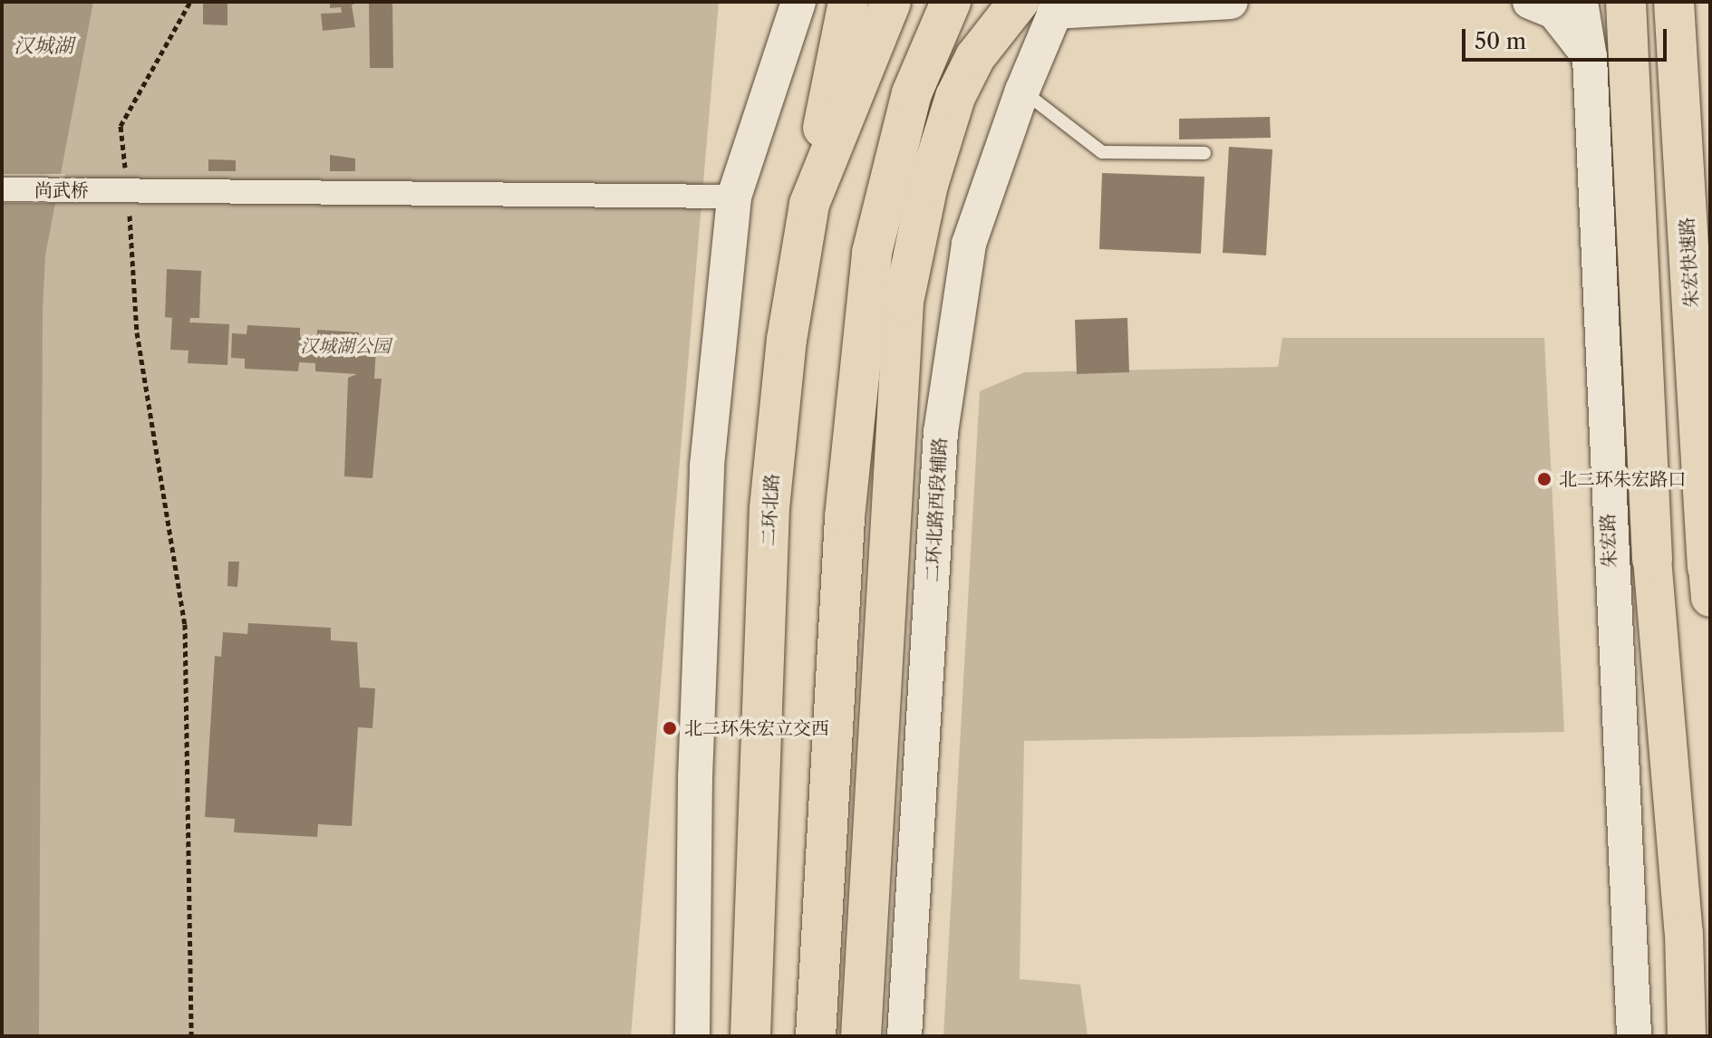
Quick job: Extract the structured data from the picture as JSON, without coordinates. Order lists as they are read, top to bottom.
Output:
{
  "streets": {
    "highway": ["朱宏快速路", "二环北路"],
    "main road": ["二环北路西段辅路", "朱宏路"],
    "street": ["尚武桥"]
  },
  "water": ["汉城湖"],
  "parks": ["汉城湖公园"],
  "places": ["北二环朱宏路口", "北二环朱宏立交西"],
  "scale_bar": "50 m"
}
